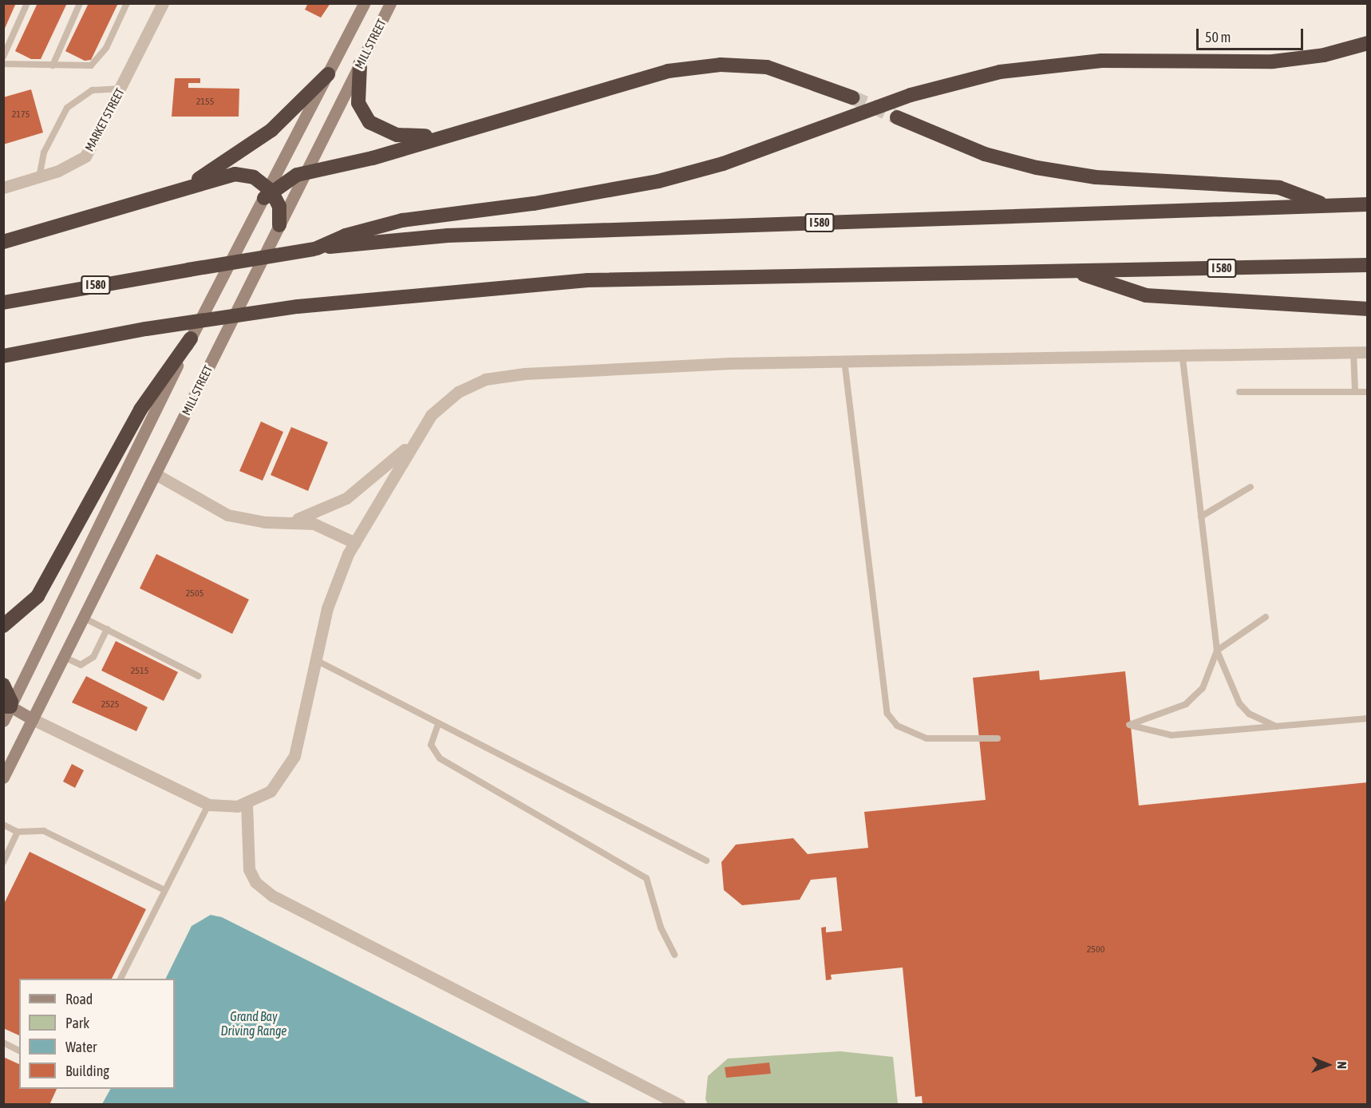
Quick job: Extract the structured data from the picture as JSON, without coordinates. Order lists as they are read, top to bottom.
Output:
{
  "streets": {
    "highway": ["I 580"],
    "main road": ["MILL STREET"],
    "street": ["MARKET STREET"]
  },
  "water": ["Grand Bay Driving Range"],
  "house_numbers": [
    "2155",
    "2175",
    "2505",
    "2515",
    "2525",
    "2500"
  ],
  "legend": [
    "Road",
    "Park",
    "Water",
    "Building"
  ],
  "scale_bar": "50 m",
  "north": "right"
}
